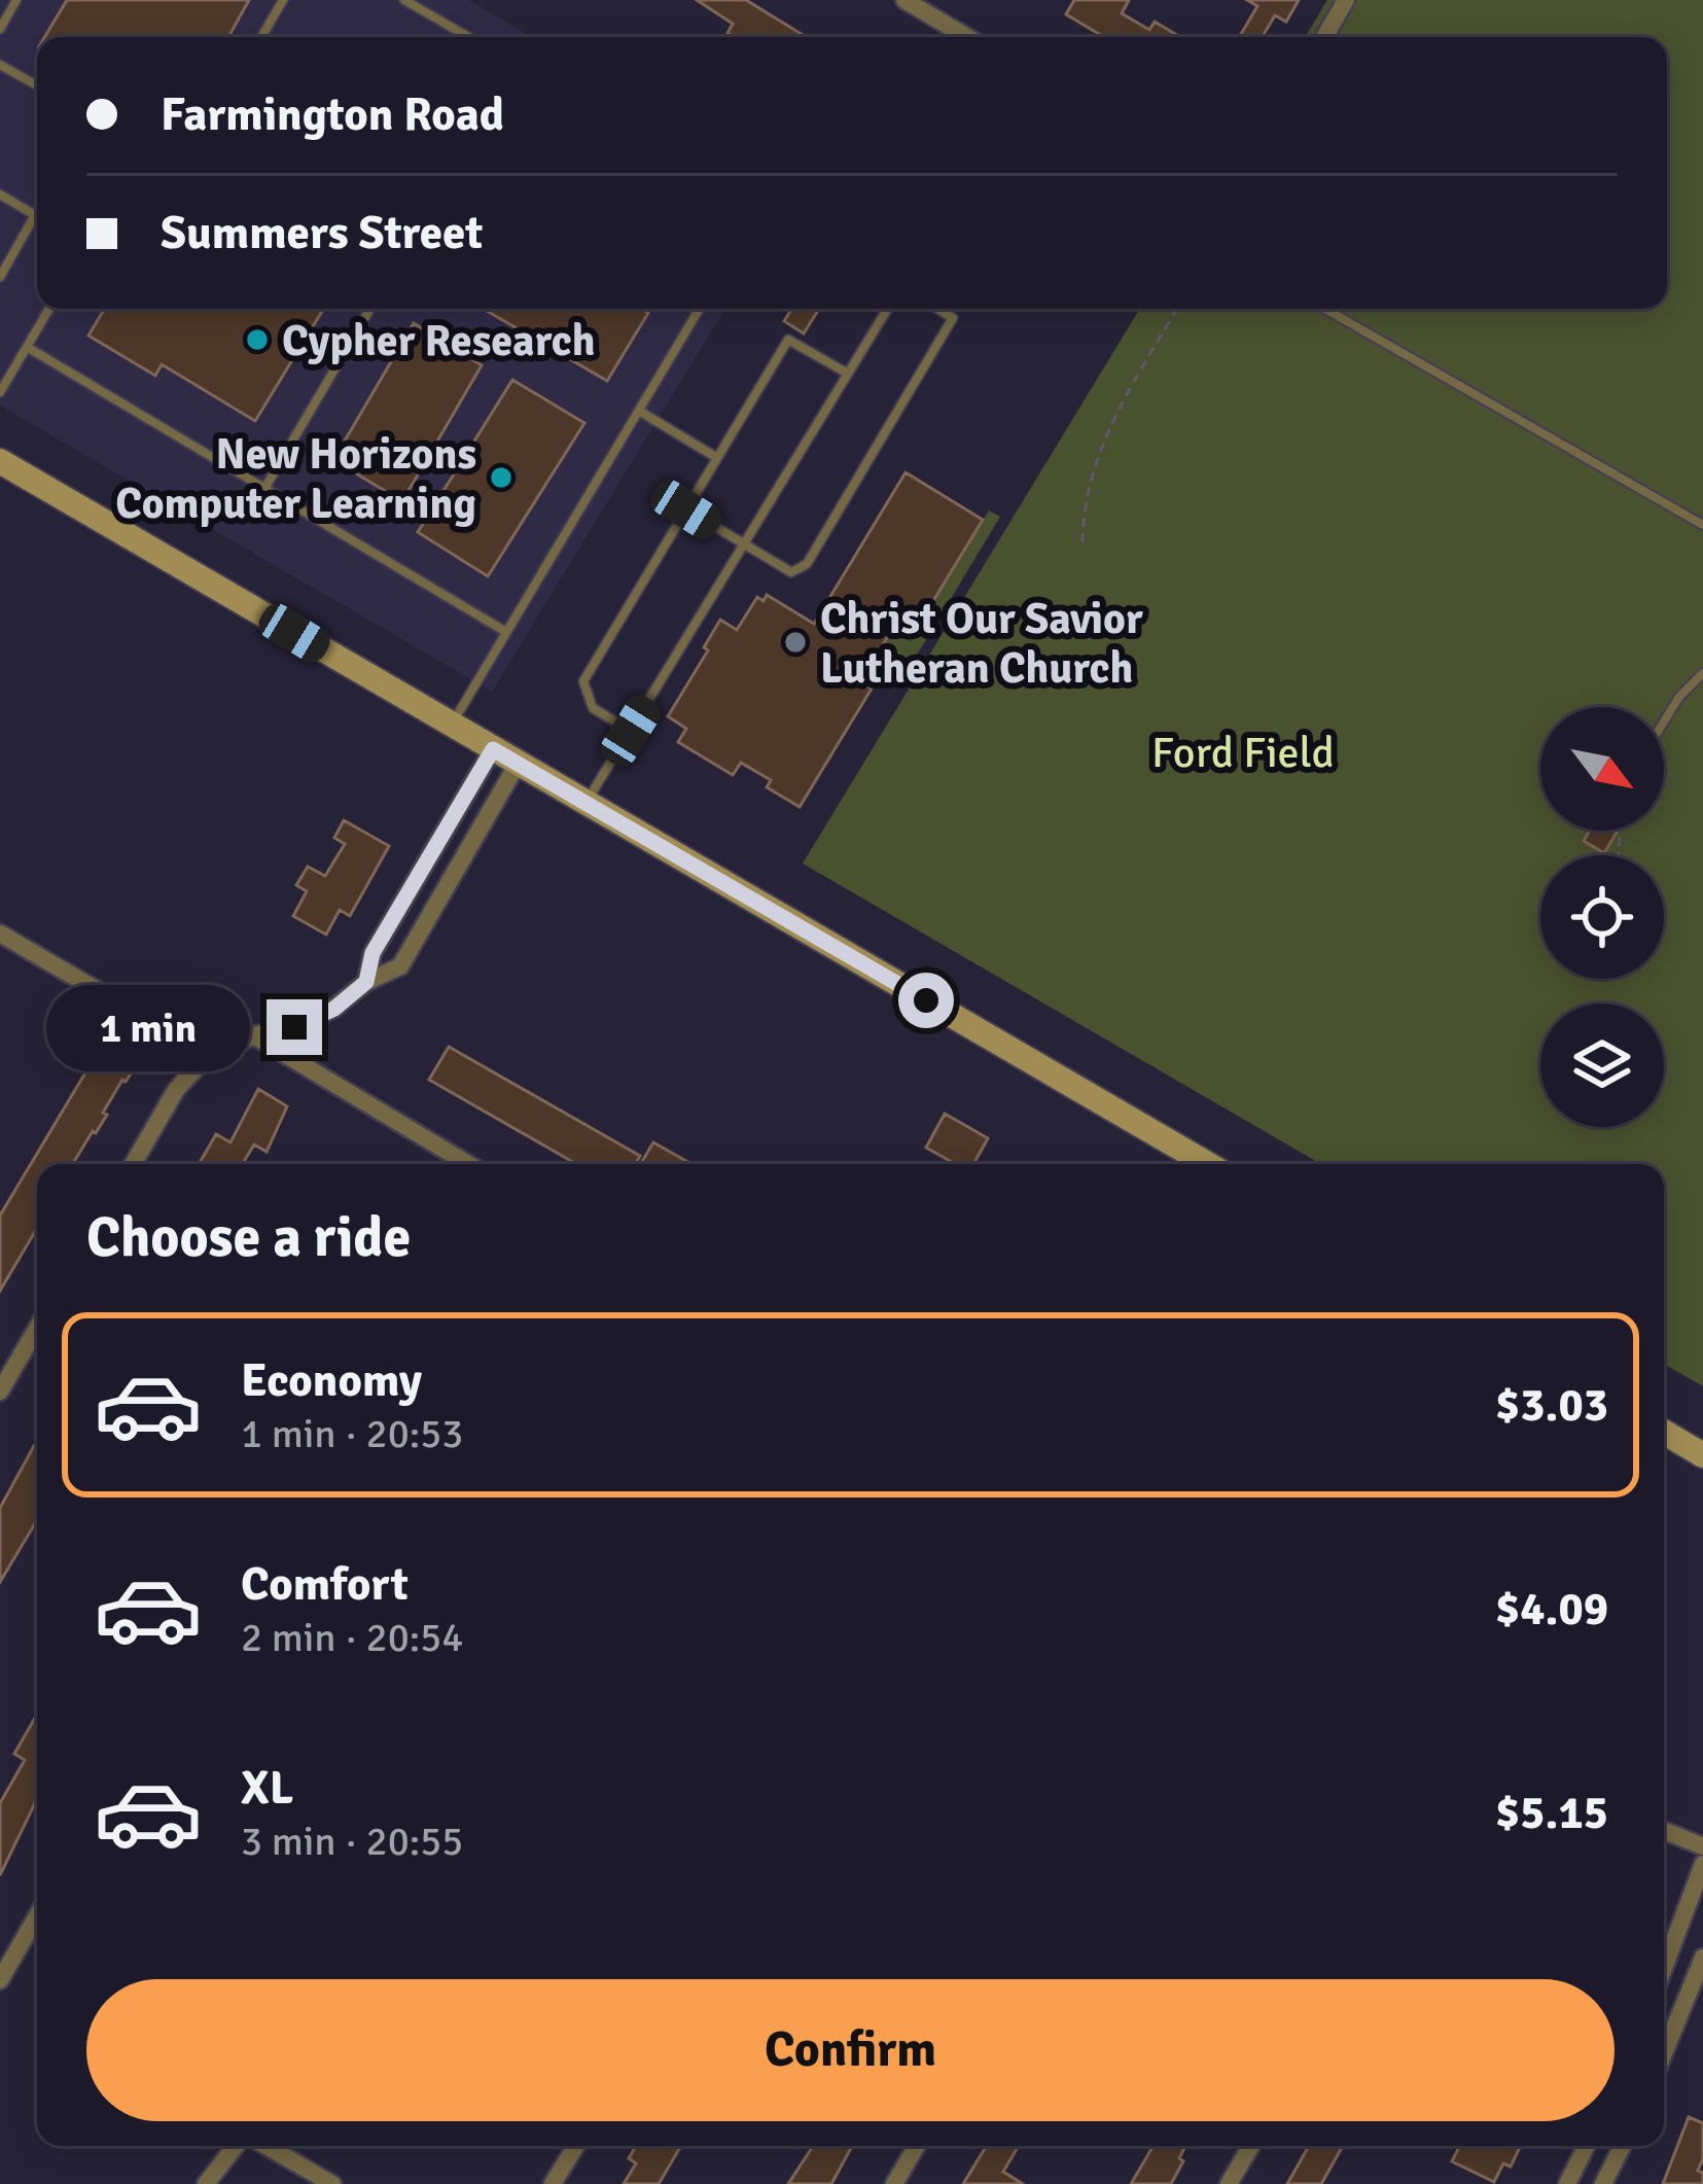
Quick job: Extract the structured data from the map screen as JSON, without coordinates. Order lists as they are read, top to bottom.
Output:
{
  "parks": ["Ford Field"],
  "places": ["Cypher Research", "New Horizons Computer Learning", "Christ Our Savior Lutheran Church"],
  "north": "bottom right",
  "page": {
    "banner": ["Farmington Road", "Summers Street"],
    "bubble": "1 min",
    "heading": "Choose a ride",
    "list": [
      {
        "name": "Economy",
        "note": "1 min · 20:53",
        "value": "$3.03"
      },
      {
        "name": "Comfort",
        "note": "2 min · 20:54",
        "value": "$4.09"
      },
      {
        "name": "XL",
        "note": "3 min · 20:55",
        "value": "$5.15"
      }
    ],
    "buttons": "Confirm"
  }
}
